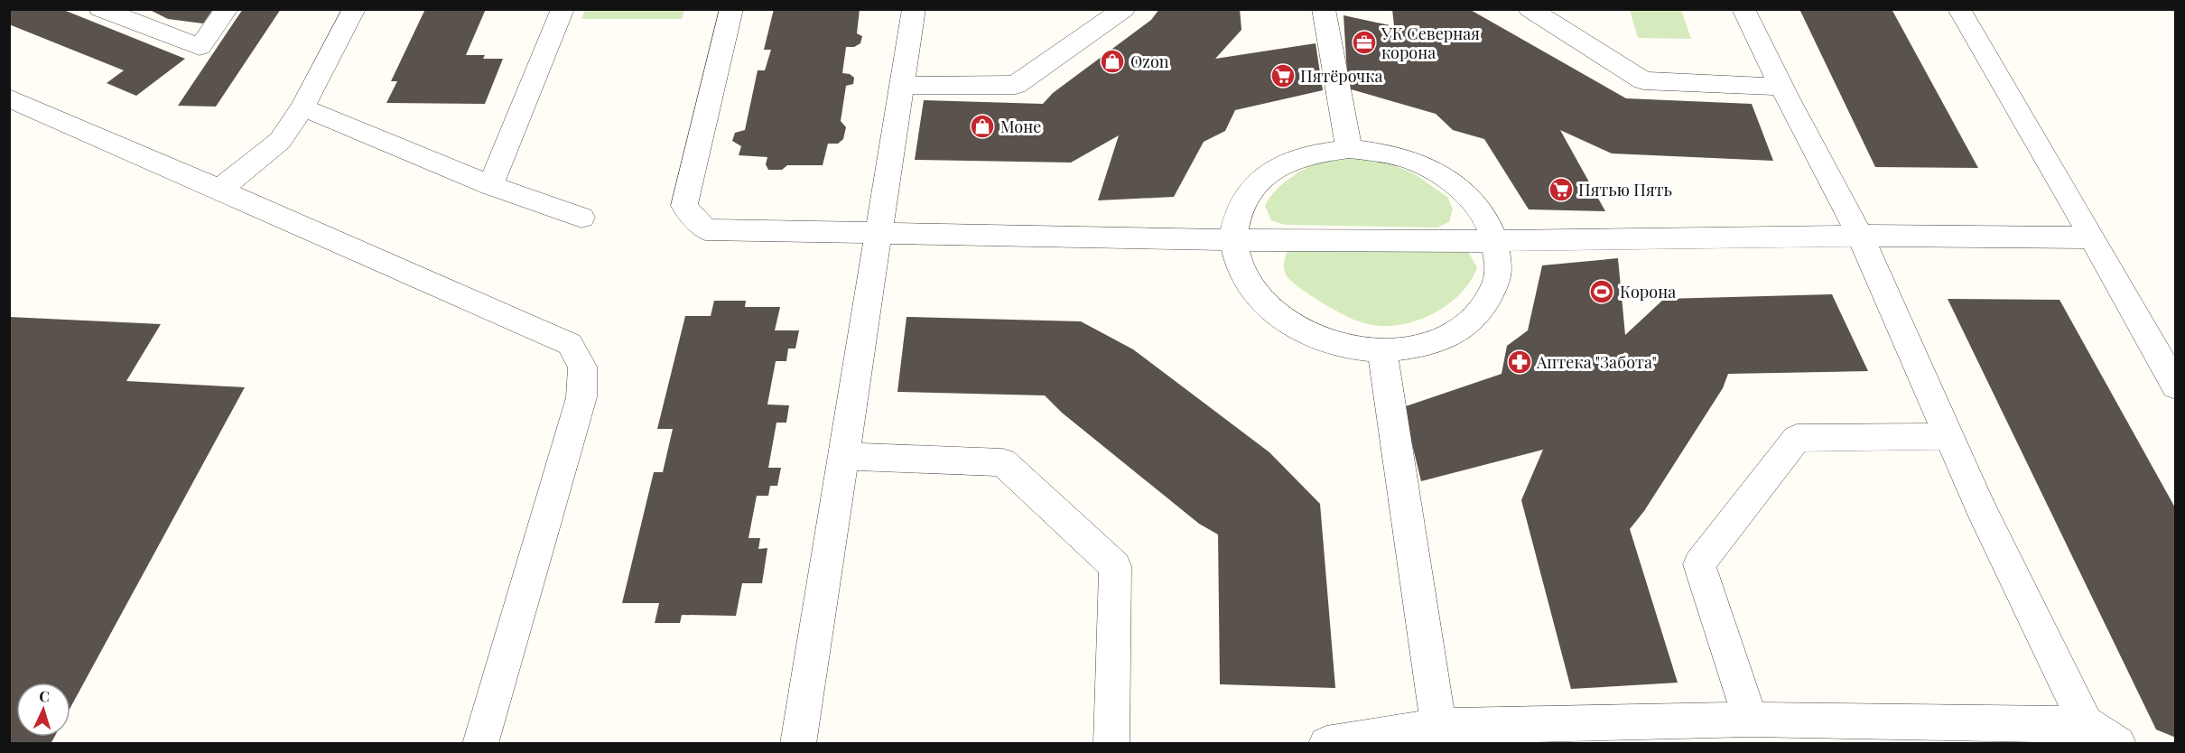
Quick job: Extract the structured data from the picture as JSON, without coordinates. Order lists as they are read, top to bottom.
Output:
{
  "places": {
    "office": ["УК Северная корона"],
    "shop": ["Ozon", "Моне"],
    "supermarket": ["Пятёрочка", "Пятью Пять"],
    "sports": ["Корона"],
    "pharmacy": ["Аптека \"Забота\""]
  },
  "north": "top"
}
